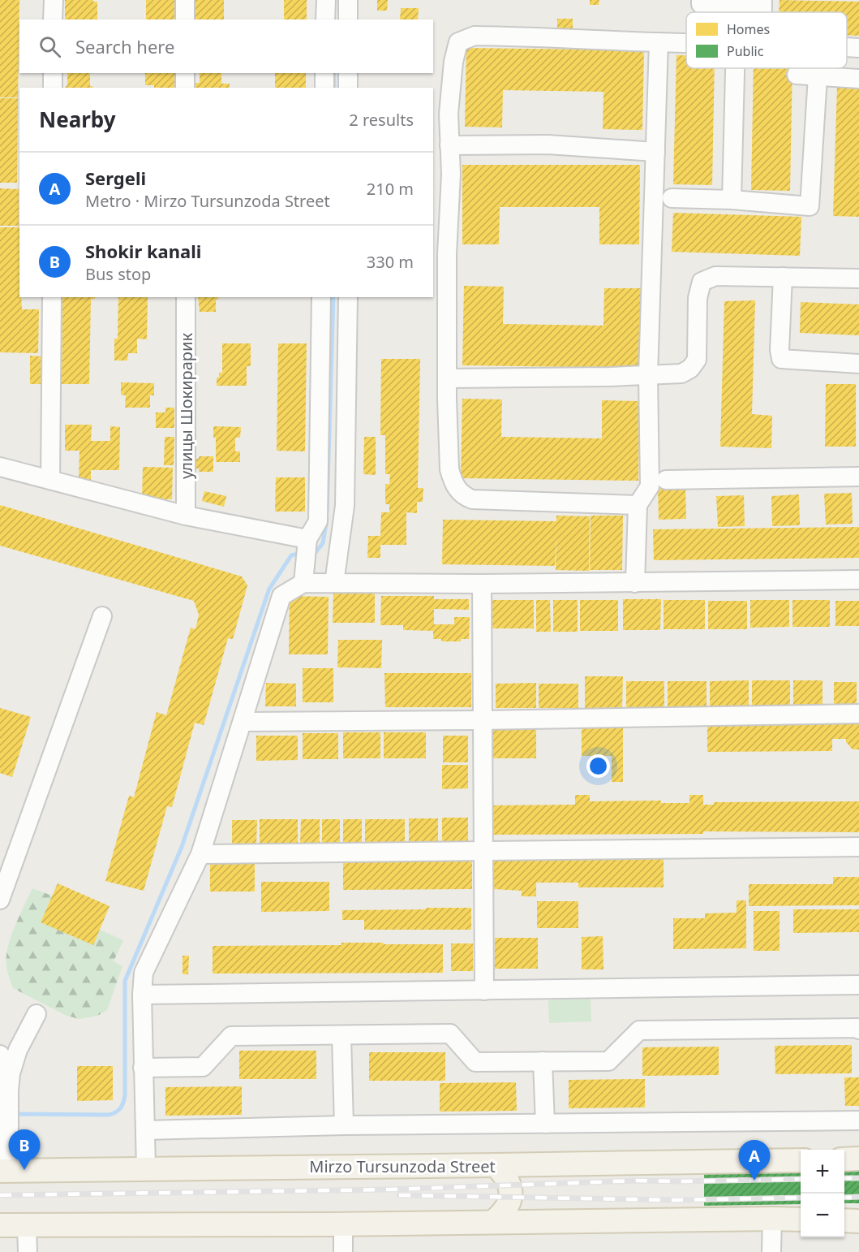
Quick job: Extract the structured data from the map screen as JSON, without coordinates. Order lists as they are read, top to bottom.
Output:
{
  "streets": {
    "main road": ["Mirzo Tursunzoda Street"],
    "street": ["улицы Шокирарик"]
  },
  "legend": ["Homes", "Public"],
  "page": {
    "search": "Search here",
    "heading": ["Nearby", "2 results"],
    "list": [
      {
        "mark": "A",
        "name": "Sergeli",
        "note": "Metro · Mirzo Tursunzoda Street",
        "value": "210 m"
      },
      {
        "mark": "B",
        "name": "Shokir kanali",
        "note": "Bus stop",
        "value": "330 m"
      }
    ],
    "pins": ["B", "A"],
    "map_buttons": ["+", "−"]
  }
}
